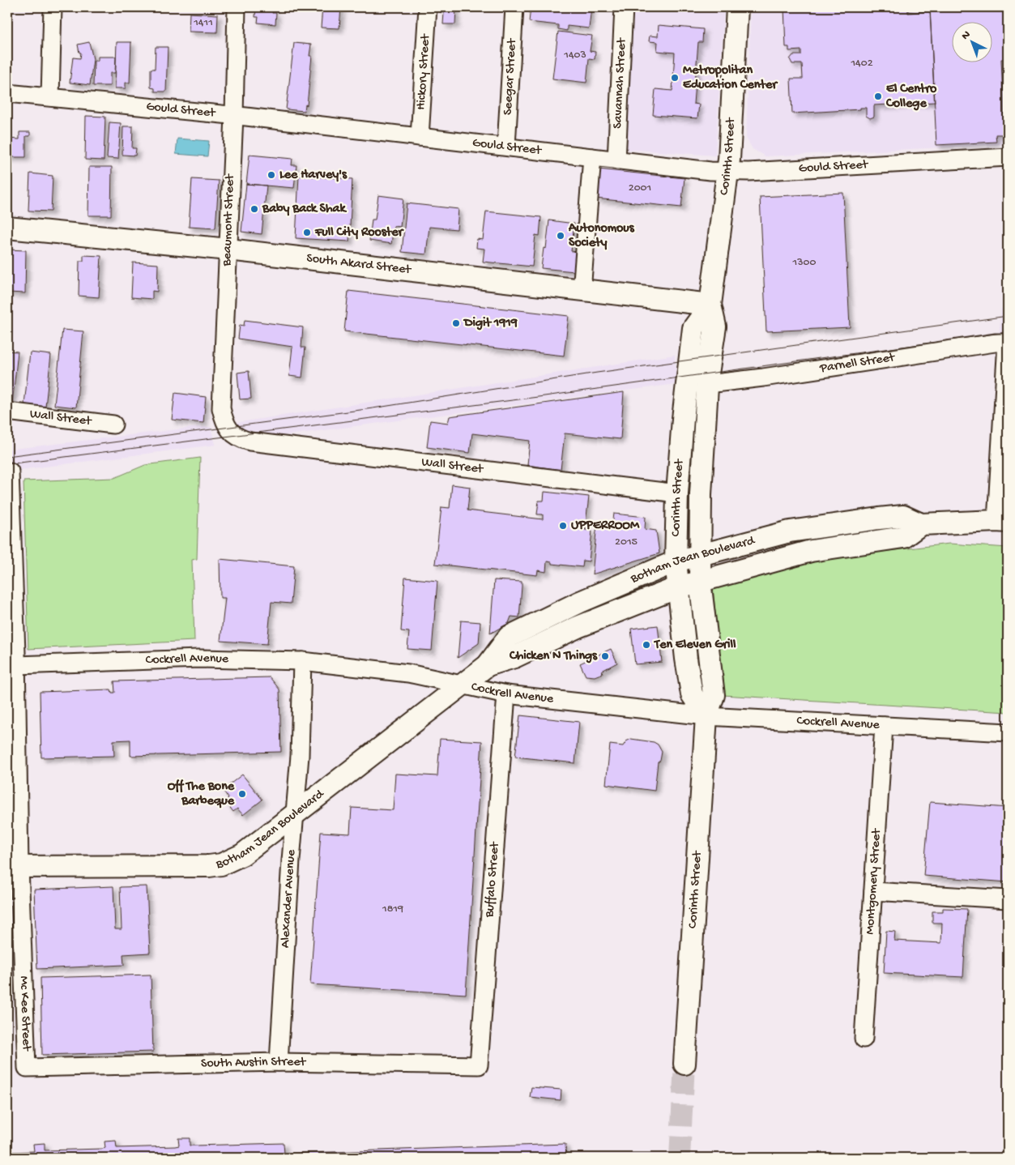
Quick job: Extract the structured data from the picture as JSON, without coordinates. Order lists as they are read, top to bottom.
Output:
{
  "streets": {
    "main road": ["Corinth Street", "South Akard Street", "Botham Jean Boulevard"],
    "street": [
      "Hickory Street",
      "Seegar Street",
      "Savannah Street",
      "Gould Street",
      "Beaumont Street",
      "Parnell Street",
      "Wall Street",
      "Cockrell Avenue",
      "Buffalo Street",
      "Montgomery Street",
      "Alexander Avenue",
      "Mc Kee Street",
      "South Austin Street"
    ]
  },
  "crossings": [
    ["Hickory Street", "Gould Street"],
    ["Seegar Street", "Gould Street"],
    ["Savannah Street", "Gould Street"],
    ["Gould Street", "Corinth Street"],
    ["Gould Street", "Beaumont Street"],
    ["Corinth Street", "South Akard Street"],
    ["Corinth Street", "Parnell Street"],
    ["Corinth Street", "Wall Street"],
    ["Corinth Street", "Botham Jean Boulevard"],
    ["Corinth Street", "Cockrell Avenue"],
    ["Beaumont Street", "South Akard Street"],
    ["Beaumont Street", "Wall Street"],
    ["Parnell Street", "Botham Jean Boulevard"],
    ["Botham Jean Boulevard", "Cockrell Avenue"],
    ["Botham Jean Boulevard", "Alexander Avenue"],
    ["Botham Jean Boulevard", "Mc Kee Street"],
    ["Cockrell Avenue", "Buffalo Street"],
    ["Cockrell Avenue", "Montgomery Street"],
    ["Cockrell Avenue", "Alexander Avenue"],
    ["Cockrell Avenue", "Mc Kee Street"],
    ["Buffalo Street", "South Austin Street"],
    ["Alexander Avenue", "South Austin Street"],
    ["Mc Kee Street", "South Austin Street"]
  ],
  "places": [
    "Metropolitan Education Center",
    "El Centro College",
    "Lee Harvey's",
    "Baby Back Shak",
    "Full City Rooster",
    "Autonomous Society",
    "Digit 1919",
    "UPPERROOM",
    "Ten Eleven Grill",
    "Chicken N Things",
    "Off The Bone Barbeque"
  ],
  "house_numbers": [
    "1411",
    "1403",
    "1402",
    "2001",
    "1300",
    "2015",
    "1819"
  ],
  "north": "top left"
}
